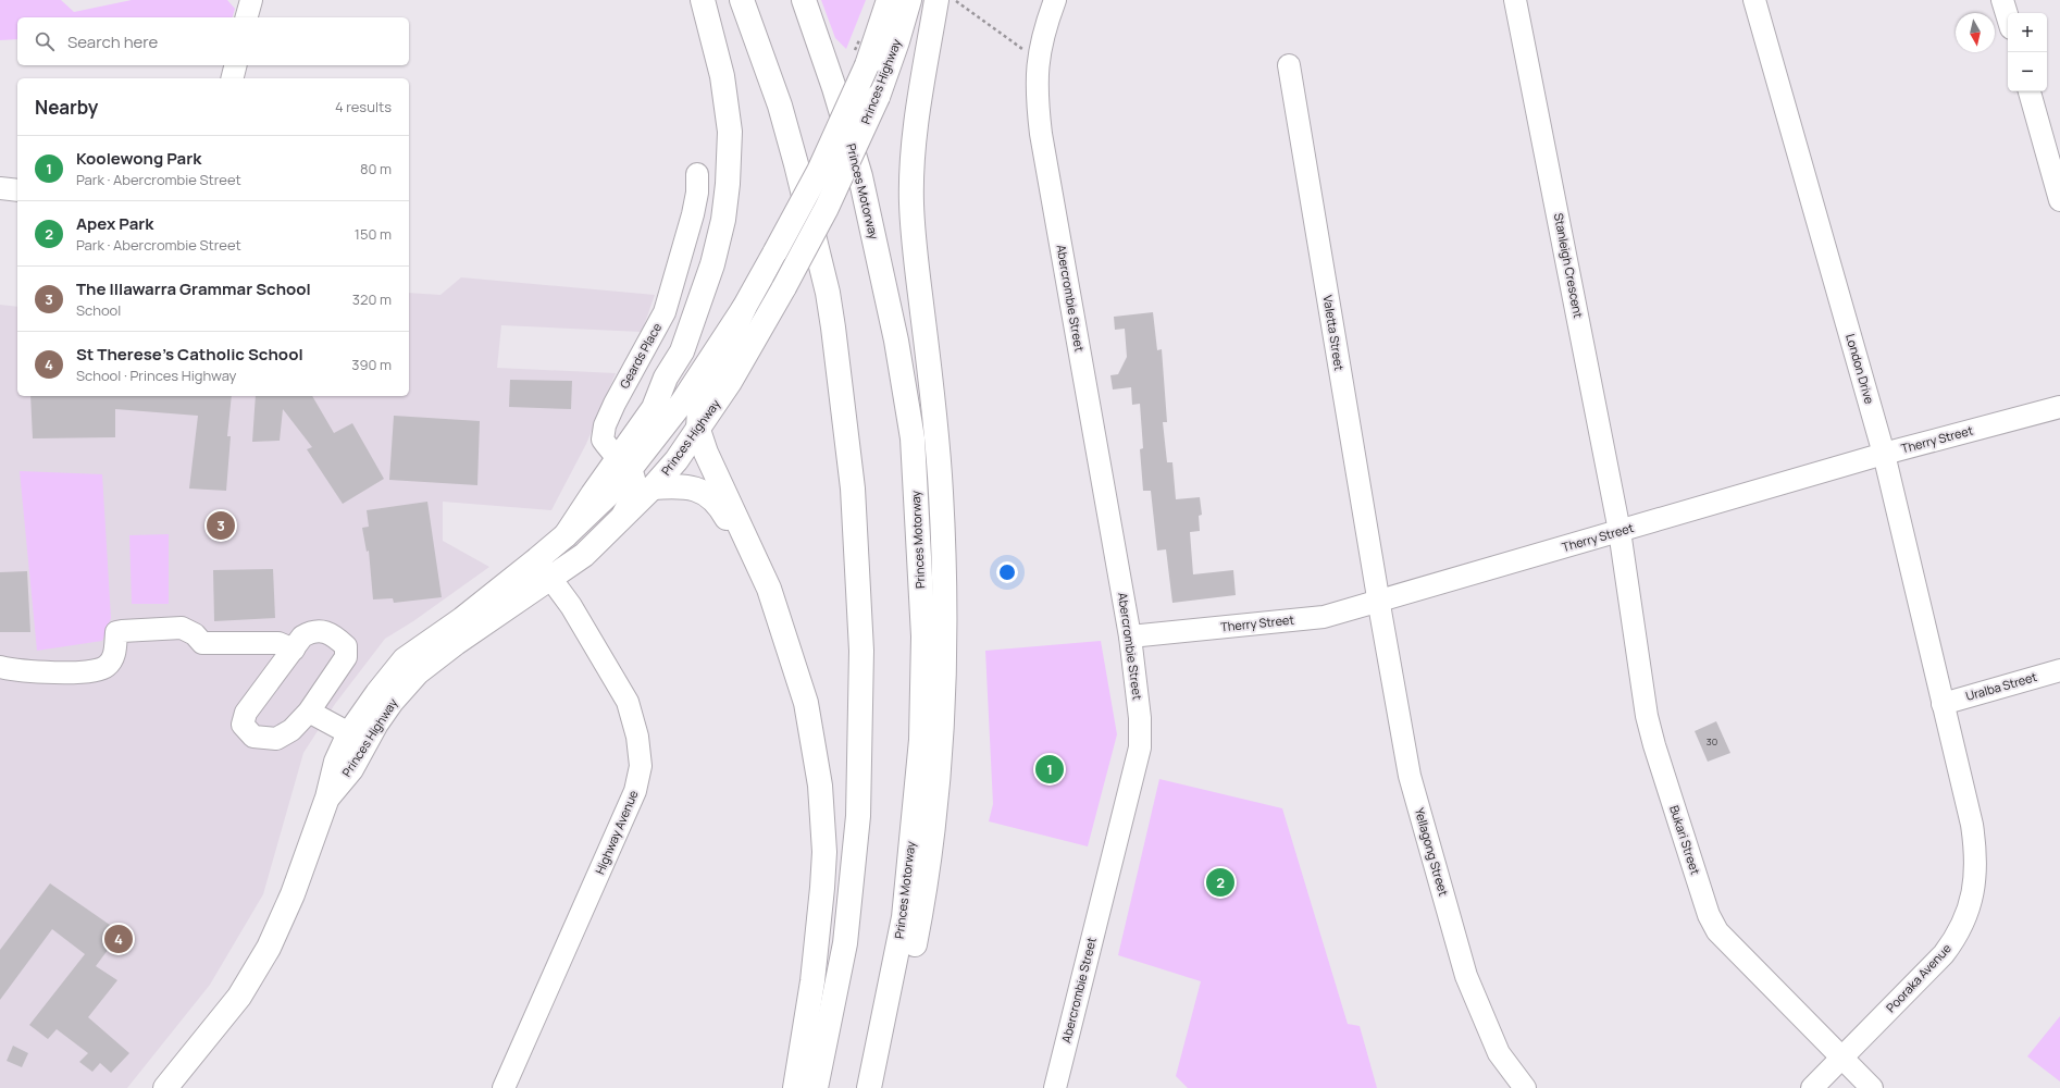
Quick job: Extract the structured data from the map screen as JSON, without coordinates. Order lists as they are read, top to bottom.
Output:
{
  "streets": {
    "main road": ["Princes Highway", "Princes Motorway"],
    "street": [
      "Stanleigh Crescent",
      "Abercrombie Street",
      "Valetta Street",
      "Geards Place",
      "London Drive",
      "Therry Street",
      "Uralba Street",
      "Highway Avenue",
      "Bukari Street",
      "Yellagong Street",
      "Pooraka Avenue"
    ]
  },
  "crossings": [
    ["Princes Highway", "Geards Place"],
    ["Princes Highway", "Highway Avenue"],
    ["Stanleigh Crescent", "Therry Street"],
    ["Stanleigh Crescent", "Bukari Street"],
    ["Abercrombie Street", "Therry Street"],
    ["Valetta Street", "Therry Street"],
    ["Valetta Street", "Yellagong Street"],
    ["London Drive", "Therry Street"],
    ["London Drive", "Uralba Street"],
    ["London Drive", "Pooraka Avenue"],
    ["Therry Street", "Bukari Street"],
    ["Therry Street", "Yellagong Street"],
    ["Bukari Street", "Pooraka Avenue"]
  ],
  "house_numbers": ["30"],
  "north": "bottom",
  "page": {
    "map_buttons": ["+", "−"],
    "search": "Search here",
    "heading": ["Nearby", "4 results"],
    "list": [
      {
        "mark": "1",
        "name": "Koolewong Park",
        "note": "Park · Abercrombie Street",
        "value": "80 m"
      },
      {
        "mark": "2",
        "name": "Apex Park",
        "note": "Park · Abercrombie Street",
        "value": "150 m"
      },
      {
        "mark": "3",
        "name": "The Illawarra Grammar School",
        "note": "School",
        "value": "320 m"
      },
      {
        "mark": "4",
        "name": "St Therese's Catholic School",
        "note": "School · Princes Highway",
        "value": "390 m"
      }
    ],
    "pins": [
      "3",
      "1",
      "2",
      "4"
    ]
  }
}
